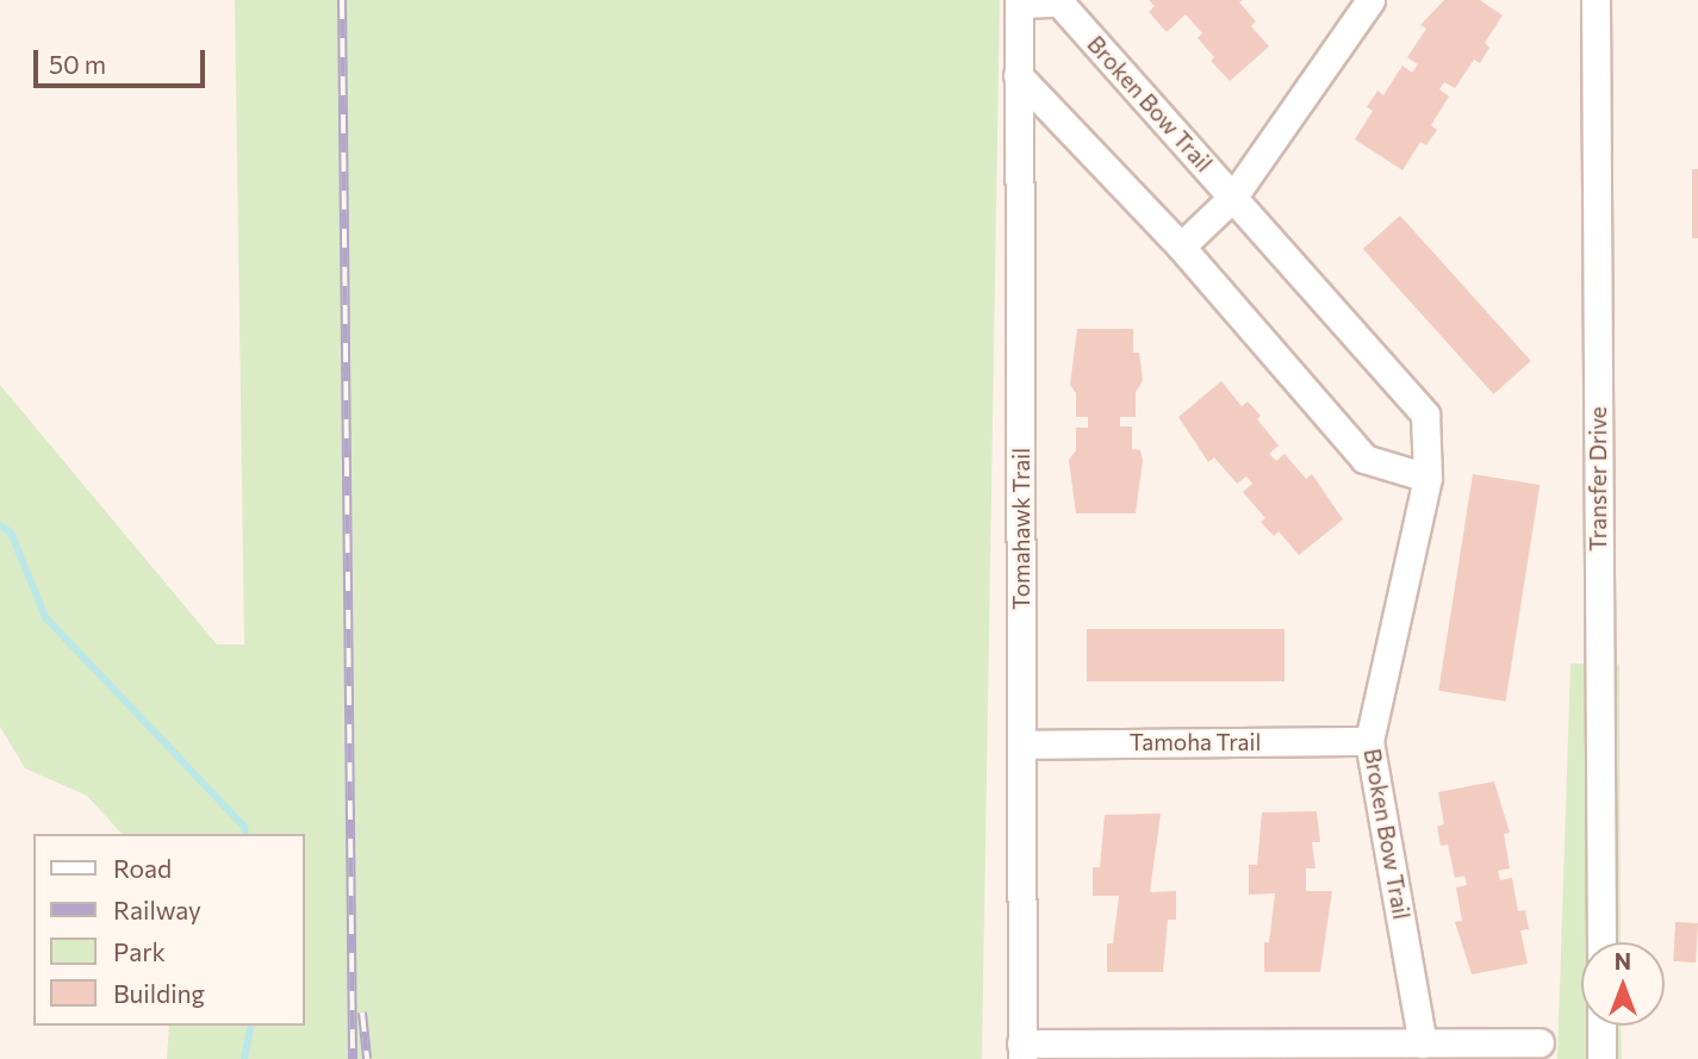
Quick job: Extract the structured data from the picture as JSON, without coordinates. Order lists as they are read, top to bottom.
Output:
{
  "streets": {
    "street": [
      "Broken Bow Trail",
      "Transfer Drive",
      "Tomahawk Trail",
      "Tamoha Trail"
    ]
  },
  "crossings": [
    ["Broken Bow Trail", "Tomahawk Trail"],
    ["Broken Bow Trail", "Tamoha Trail"],
    ["Tomahawk Trail", "Tamoha Trail"]
  ],
  "legend": [
    "Road",
    "Railway",
    "Park",
    "Building"
  ],
  "scale_bar": "50 m",
  "north": "top"
}
